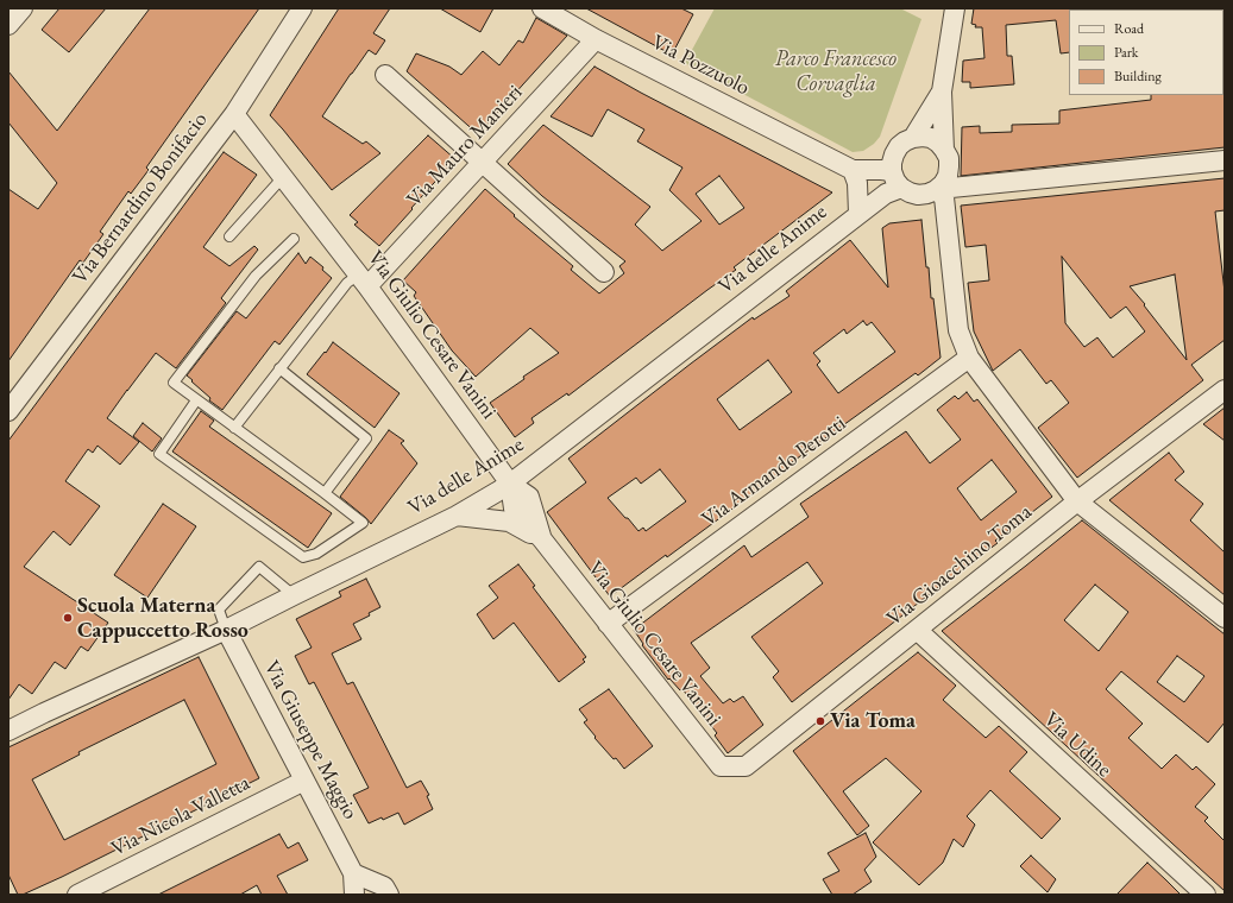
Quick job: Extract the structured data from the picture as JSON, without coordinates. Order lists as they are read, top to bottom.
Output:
{
  "streets": {
    "street": [
      "Via Pozzuolo",
      "Via Mauro Manieri",
      "Via Bernardino Bonifacio",
      "Via delle Anime",
      "Via Giulio Cesare Vanini",
      "Via Armando Perotti",
      "Via Gioacchino Toma",
      "Via Giuseppe Maggio",
      "Via Udine",
      "Via Nicola Valletta"
    ]
  },
  "crossings": [
    ["Via Pozzuolo", "Via Mauro Manieri"],
    ["Via Pozzuolo", "Via delle Anime"],
    ["Via Mauro Manieri", "Via Giulio Cesare Vanini"],
    ["Via Bernardino Bonifacio", "Via Giulio Cesare Vanini"],
    ["Via delle Anime", "Via Giulio Cesare Vanini"],
    ["Via delle Anime", "Via Giuseppe Maggio"],
    ["Via Giulio Cesare Vanini", "Via Armando Perotti"],
    ["Via Giulio Cesare Vanini", "Via Gioacchino Toma"],
    ["Via Gioacchino Toma", "Via Udine"],
    ["Via Giuseppe Maggio", "Via Nicola Valletta"]
  ],
  "parks": ["Parco Francesco Corvaglia"],
  "places": ["Scuola Materna Cappuccetto Rosso", "Via Toma"],
  "legend": ["Road", "Park", "Building"]
}
